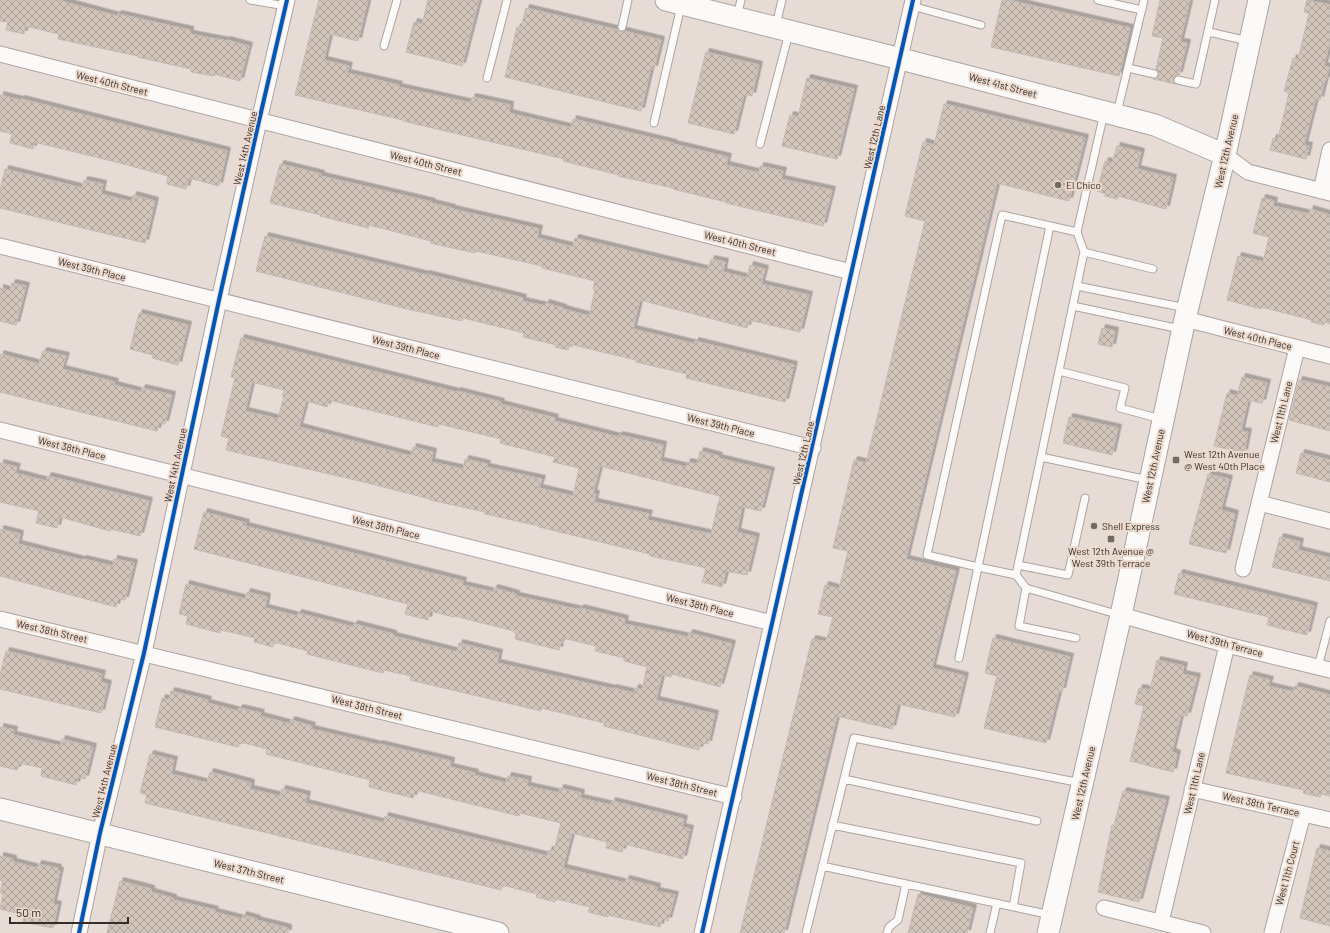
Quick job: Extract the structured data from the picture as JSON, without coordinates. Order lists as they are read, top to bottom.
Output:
{
  "streets": {
    "street": [
      "West 40th Street",
      "West 41st Street",
      "West 12th Lane",
      "West 14th Avenue",
      "West 12th Avenue",
      "West 39th Place",
      "West 40th Place",
      "West 11th Lane",
      "West 38th Place",
      "West 38th Street",
      "West 39th Terrace",
      "West 38th Terrace",
      "West 37th Street",
      "West 11th Court"
    ]
  },
  "crossings": [
    ["West 40th Street", "West 12th Lane"],
    ["West 40th Street", "West 14th Avenue"],
    ["West 41st Street", "West 12th Lane"],
    ["West 41st Street", "West 12th Avenue"],
    ["West 12th Lane", "West 39th Place"],
    ["West 12th Lane", "West 38th Place"],
    ["West 12th Lane", "West 38th Street"],
    ["West 14th Avenue", "West 39th Place"],
    ["West 14th Avenue", "West 38th Place"],
    ["West 14th Avenue", "West 38th Street"],
    ["West 14th Avenue", "West 37th Street"],
    ["West 12th Avenue", "West 40th Place"],
    ["West 12th Avenue", "West 39th Terrace"],
    ["West 40th Place", "West 11th Lane"],
    ["West 11th Lane", "West 39th Terrace"],
    ["West 11th Lane", "West 38th Terrace"],
    ["West 38th Terrace", "West 11th Court"]
  ],
  "places": {
    "other": ["El Chico", "Shell Express"],
    "transit": ["West 12th Avenue @ West 40th Place", "West 12th Avenue @ West 39th Terrace"]
  },
  "scale_bar": "50 m"
}
